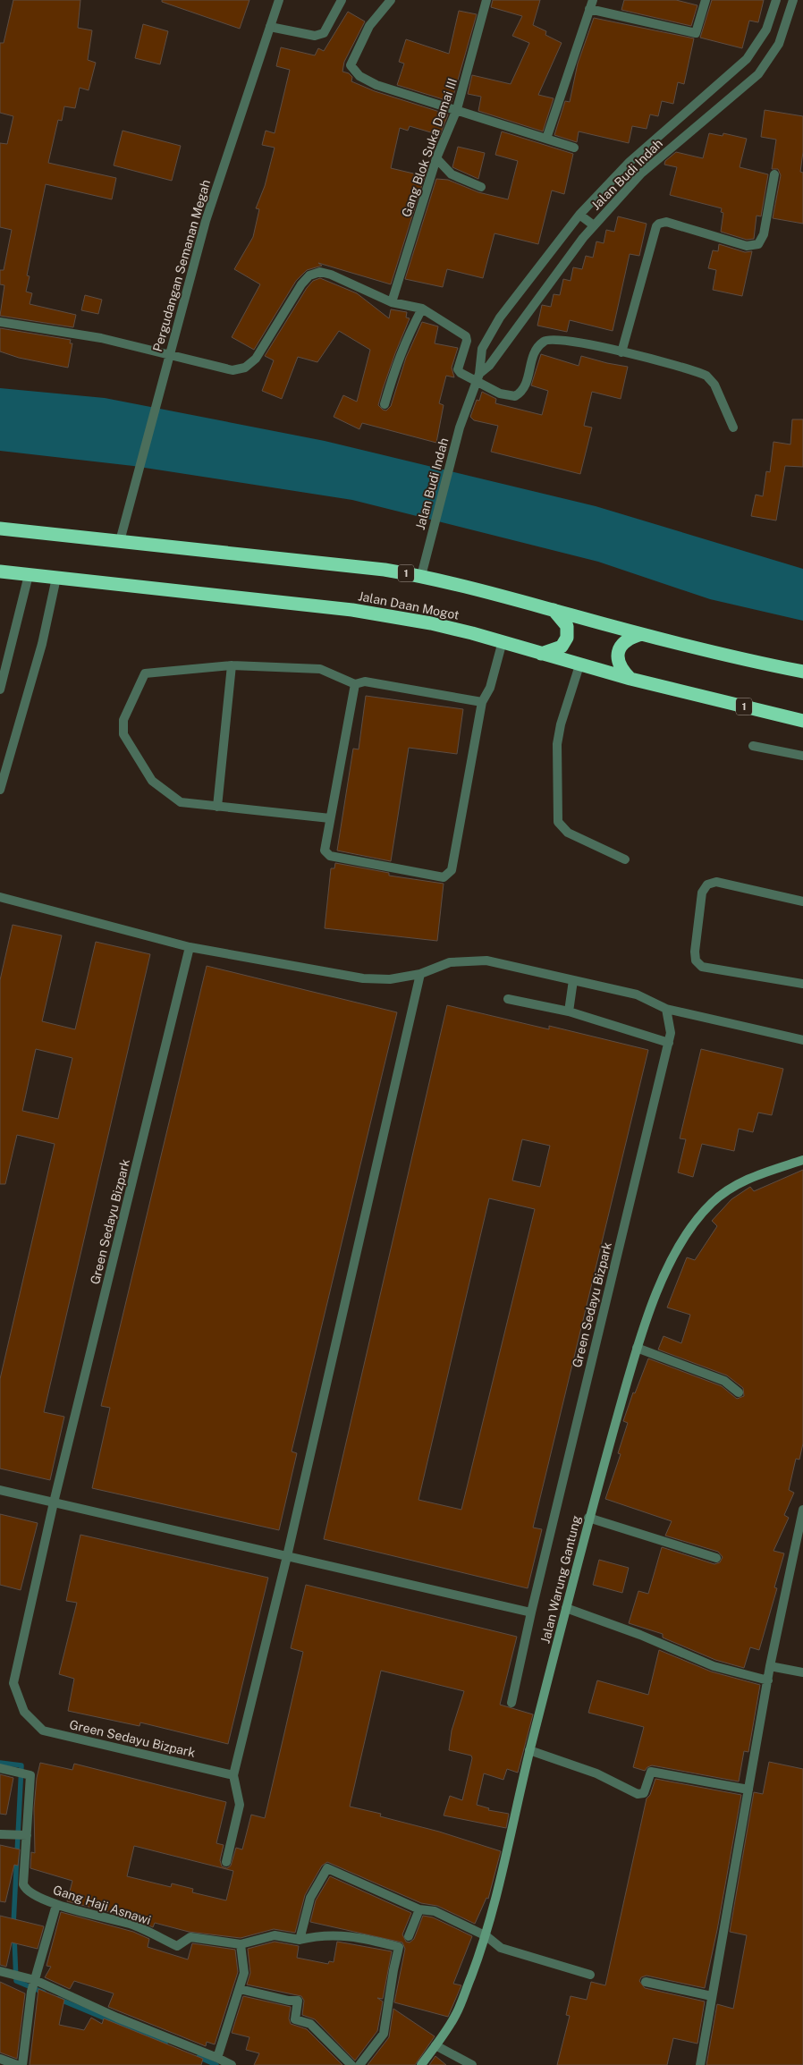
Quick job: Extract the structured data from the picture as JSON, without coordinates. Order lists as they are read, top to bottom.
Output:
{
  "streets": {
    "highway": ["1", "Jalan Daan Mogot"],
    "street": [
      "Gang Blok Suka Damai III",
      "Jalan Budi Indah",
      "Pergudangan Semanan Megah",
      "Green Sedayu Bizpark",
      "Jalan Warung Gantung",
      "Gang Haji Asnawi"
    ]
  },
  "crossings": [
    ["Jalan Budi Indah", "1"],
    ["Pergudangan Semanan Megah", "1"]
  ]
}
